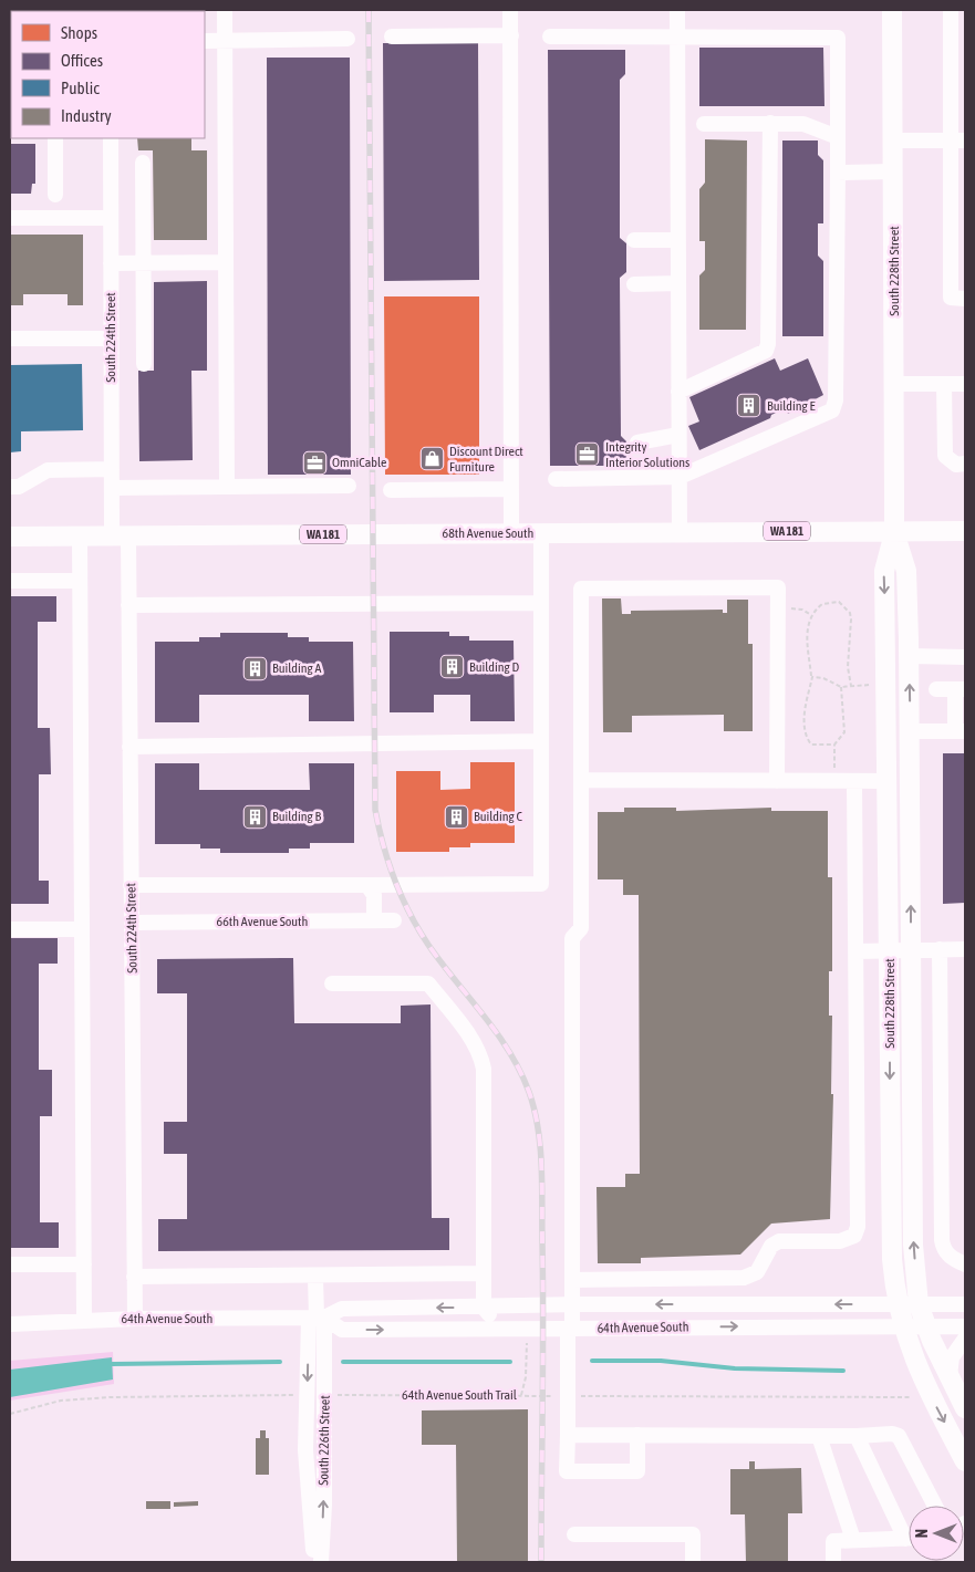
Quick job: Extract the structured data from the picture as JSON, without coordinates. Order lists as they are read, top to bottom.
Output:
{
  "streets": {
    "main road": ["South 228th Street", "WA 181", "68th Avenue South"],
    "street": [
      "South 224th Street",
      "66th Avenue South",
      "64th Avenue South",
      "South 226th Street"
    ],
    "path": ["64th Avenue South Trail"]
  },
  "crossings": [
    ["South 228th Street", "68th Avenue South"],
    ["South 228th Street", "64th Avenue South"],
    ["South 224th Street", "68th Avenue South"],
    ["South 224th Street", "66th Avenue South"],
    ["South 224th Street", "64th Avenue South"],
    ["64th Avenue South", "South 226th Street"],
    ["64th Avenue South Trail", "South 226th Street"]
  ],
  "places": {
    "building": [
      "Building E",
      "Building D",
      "Building A",
      "Building B",
      "Building C"
    ],
    "office": ["Integrity Interior Solutions", "OmniCable"],
    "shop": ["Discount Direct Furniture"]
  },
  "legend": [
    "Shops",
    "Offices",
    "Public",
    "Industry"
  ],
  "north": "left"
}
